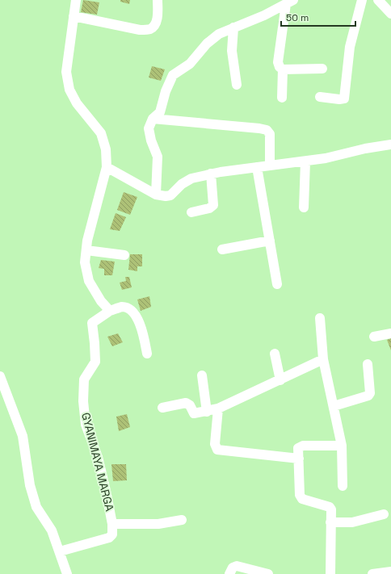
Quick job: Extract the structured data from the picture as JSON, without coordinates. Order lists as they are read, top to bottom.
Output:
{
  "streets": {
    "street": ["GYANIMAYA MARGA"]
  },
  "scale_bar": "50 m"
}
